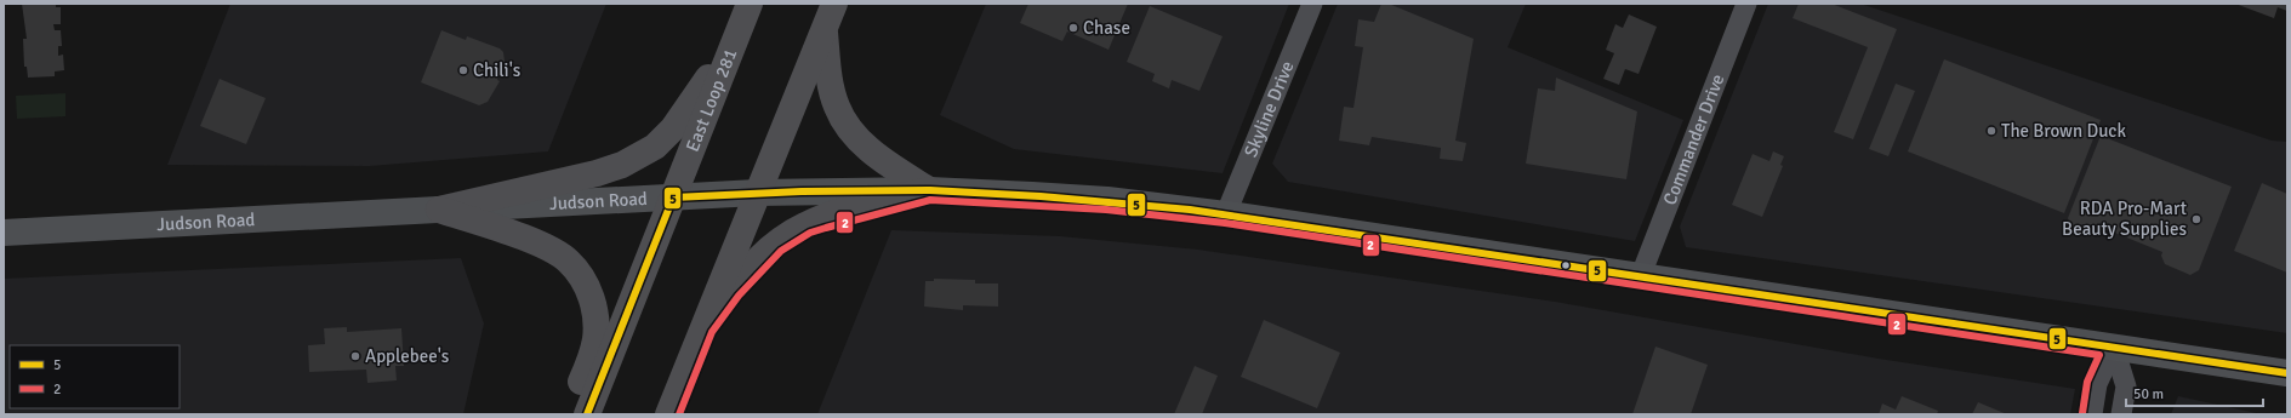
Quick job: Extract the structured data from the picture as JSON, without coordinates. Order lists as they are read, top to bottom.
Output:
{
  "streets": {
    "highway": ["East Loop 281"],
    "main road": ["Judson Road"],
    "street": ["Skyline Drive", "Commander Drive"]
  },
  "crossings": [
    ["East Loop 281", "Judson Road"],
    ["Skyline Drive", "Judson Road"],
    ["Commander Drive", "Judson Road"]
  ],
  "places": [
    "Chase",
    "Chili's",
    "The Brown Duck",
    "RDA Pro-Mart Beauty Supplies",
    "Applebee's"
  ],
  "lines": ["transit line 5", "transit line 2"],
  "legend": ["5", "2"],
  "scale_bar": "50 m"
}
